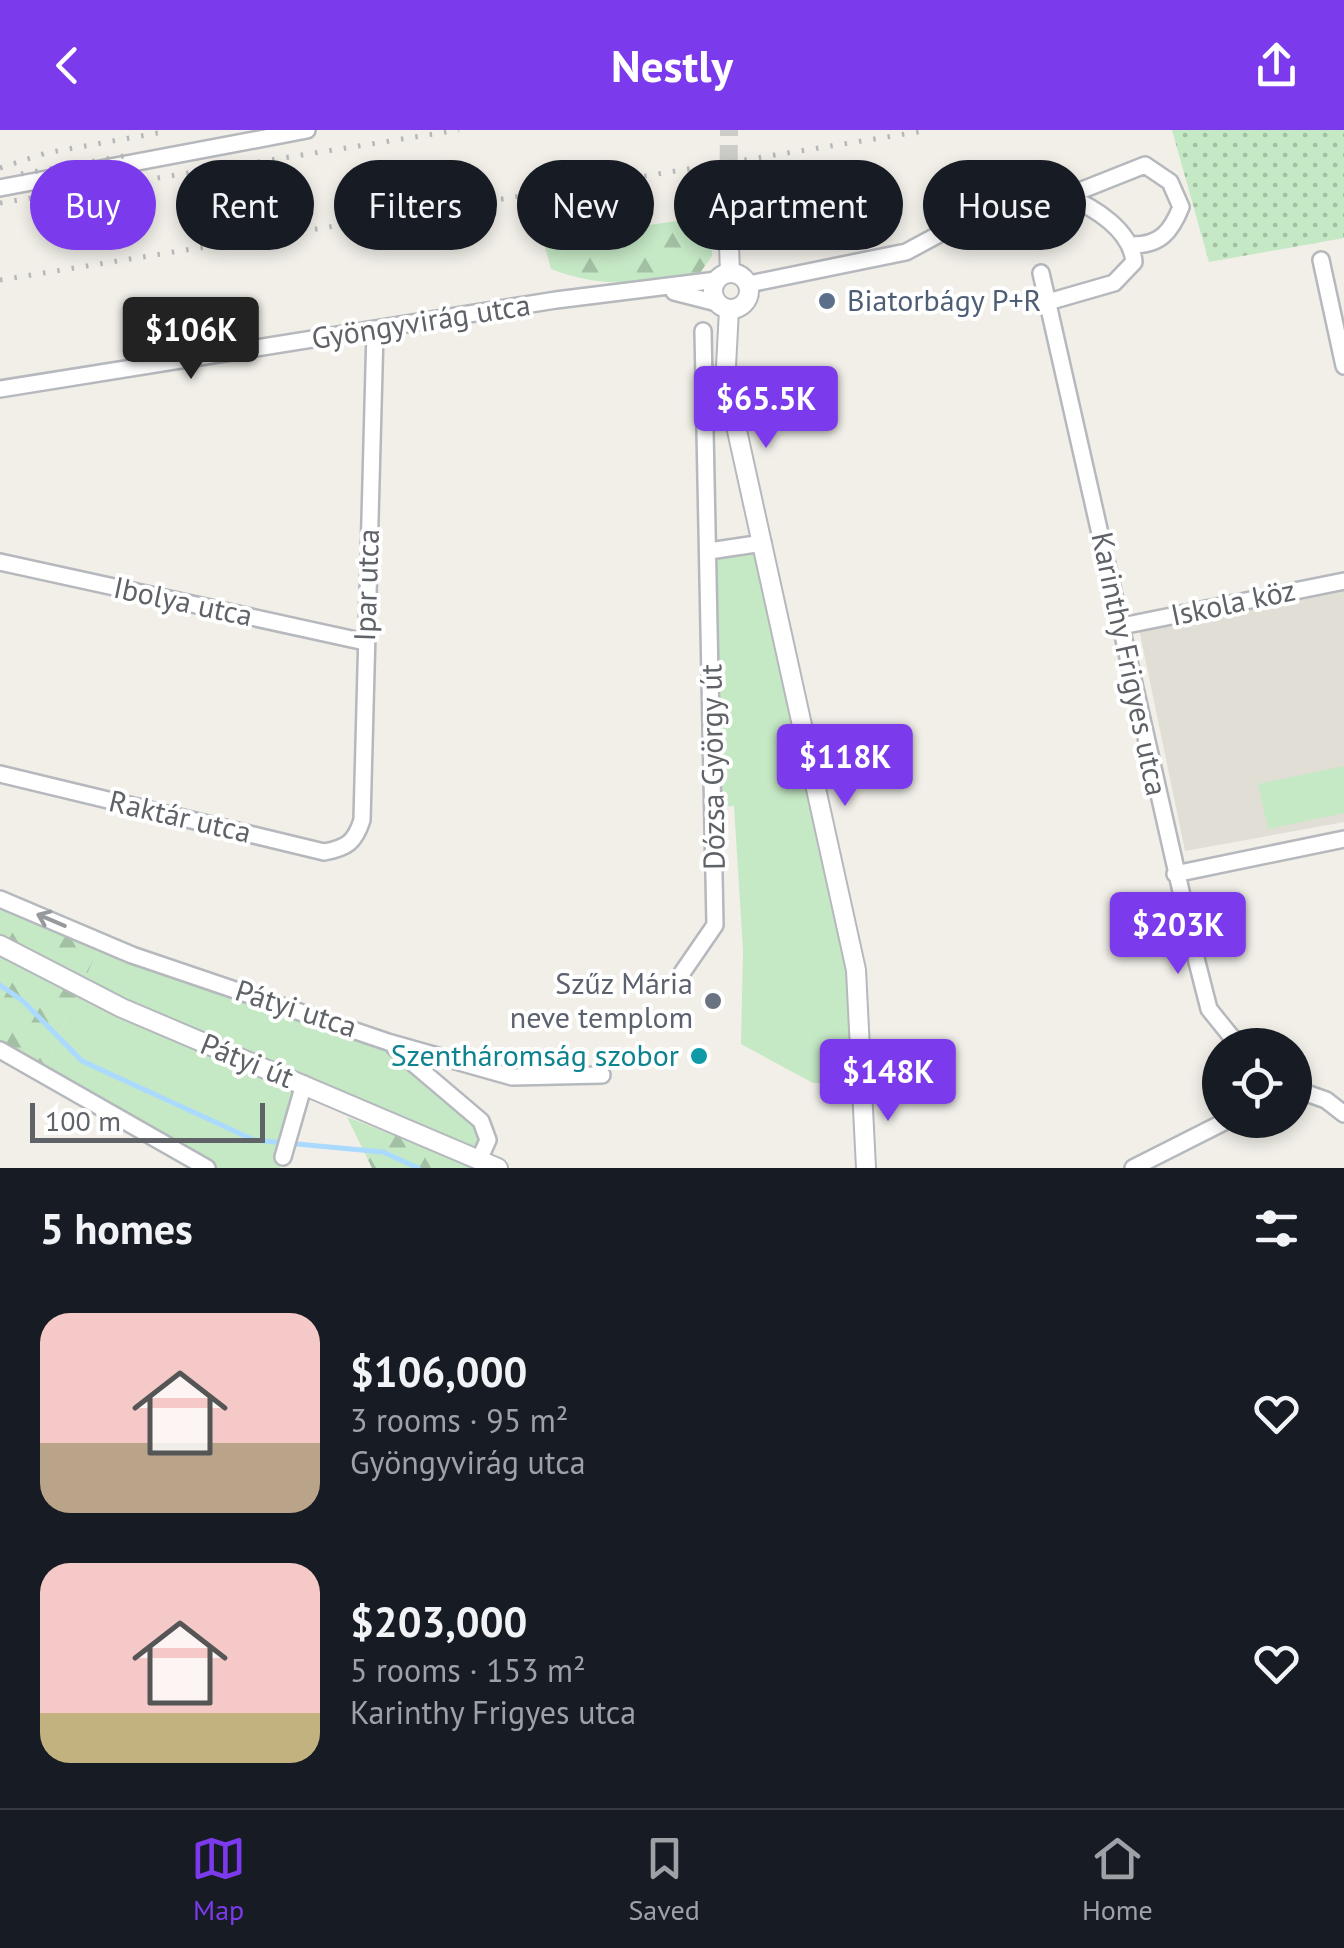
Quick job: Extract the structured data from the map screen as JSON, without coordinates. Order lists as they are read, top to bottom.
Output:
{
  "streets": {
    "street": [
      "Gyöngyvirág utca",
      "Ipar utca",
      "Ibolya utca",
      "Iskola köz",
      "Karinthy Frigyes utca",
      "Dózsa György út",
      "Raktár utca",
      "Pátyi utca",
      "Pátyi út"
    ]
  },
  "crossings": [
    ["Gyöngyvirág utca", "Ipar utca"],
    ["Ipar utca", "Ibolya utca"],
    ["Ipar utca", "Raktár utca"],
    ["Iskola köz", "Karinthy Frigyes utca"]
  ],
  "one_way": ["Pátyi utca"],
  "places": ["Biatorbágy P+R", "Szűz Mária neve templom", "Szentháromság szobor"],
  "scale_bar": "100 m",
  "page": {
    "header": "Nestly",
    "chip": [
      "Buy",
      "Rent",
      "Filters",
      "New",
      "Apartment",
      "House"
    ],
    "price": [
      "$106K",
      "$65.5K",
      "$118K",
      "$203K",
      "$148K"
    ],
    "scale": "100 m",
    "heading": "5 homes",
    "list": [
      {
        "name": "$106,000",
        "note": "3 rooms · 95 m² · Gyöngyvirág utca"
      },
      {
        "name": "$203,000",
        "note": "5 rooms · 153 m² · Karinthy Frigyes utca"
      }
    ],
    "tabs": ["Map", "Saved", "Home"]
  }
}
